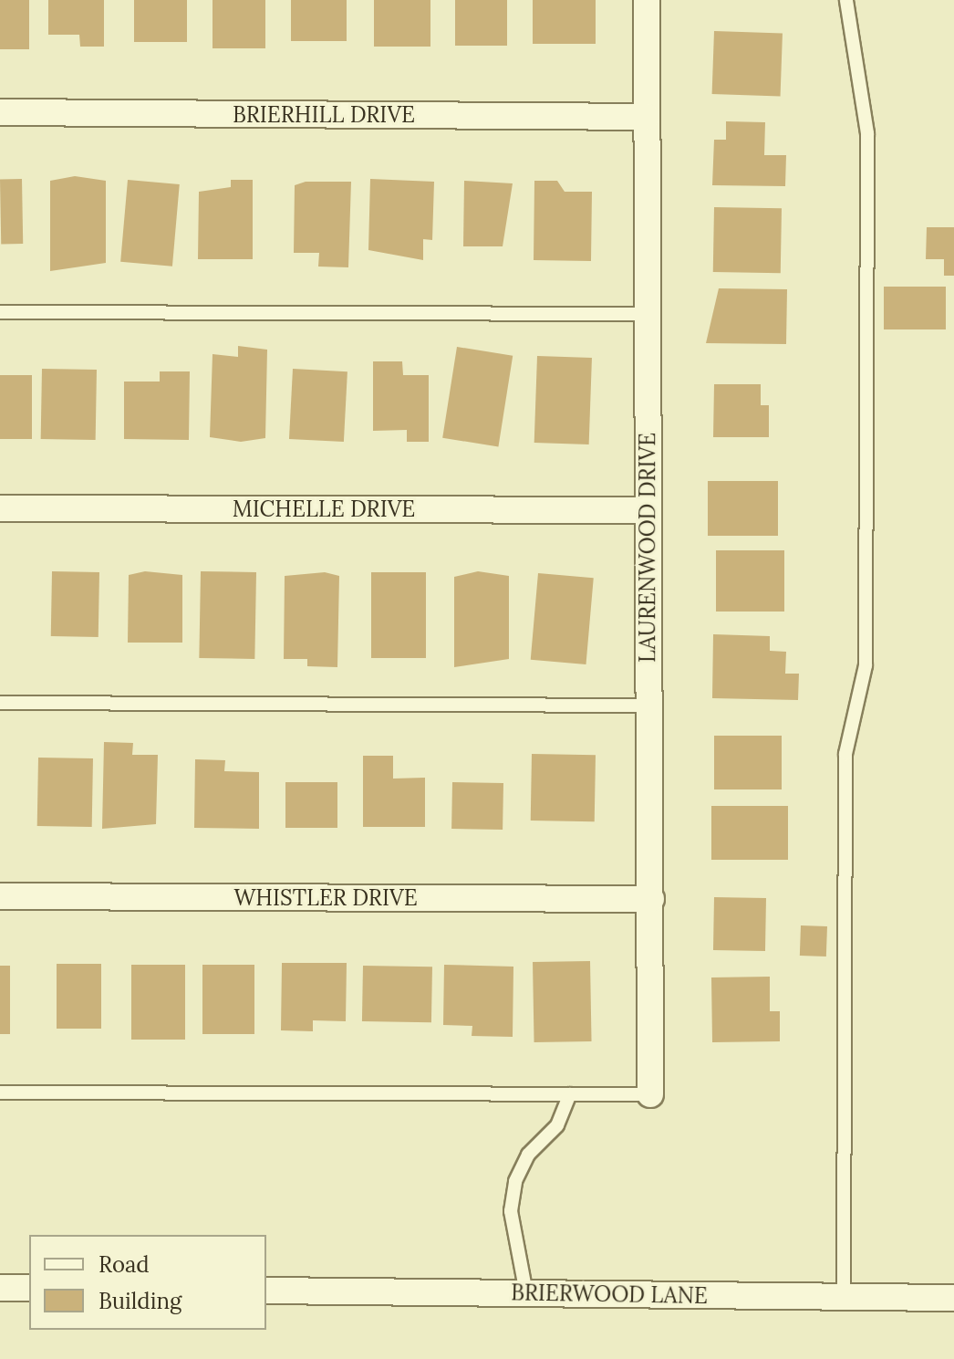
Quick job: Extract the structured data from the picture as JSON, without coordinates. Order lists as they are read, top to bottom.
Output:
{
  "streets": {
    "street": [
      "BRIERHILL DRIVE",
      "MICHELLE DRIVE",
      "LAURENWOOD DRIVE",
      "WHISTLER DRIVE",
      "BRIERWOOD LANE"
    ]
  },
  "crossings": [
    ["BRIERHILL DRIVE", "LAURENWOOD DRIVE"],
    ["MICHELLE DRIVE", "LAURENWOOD DRIVE"],
    ["LAURENWOOD DRIVE", "WHISTLER DRIVE"]
  ],
  "legend": ["Road", "Building"]
}
